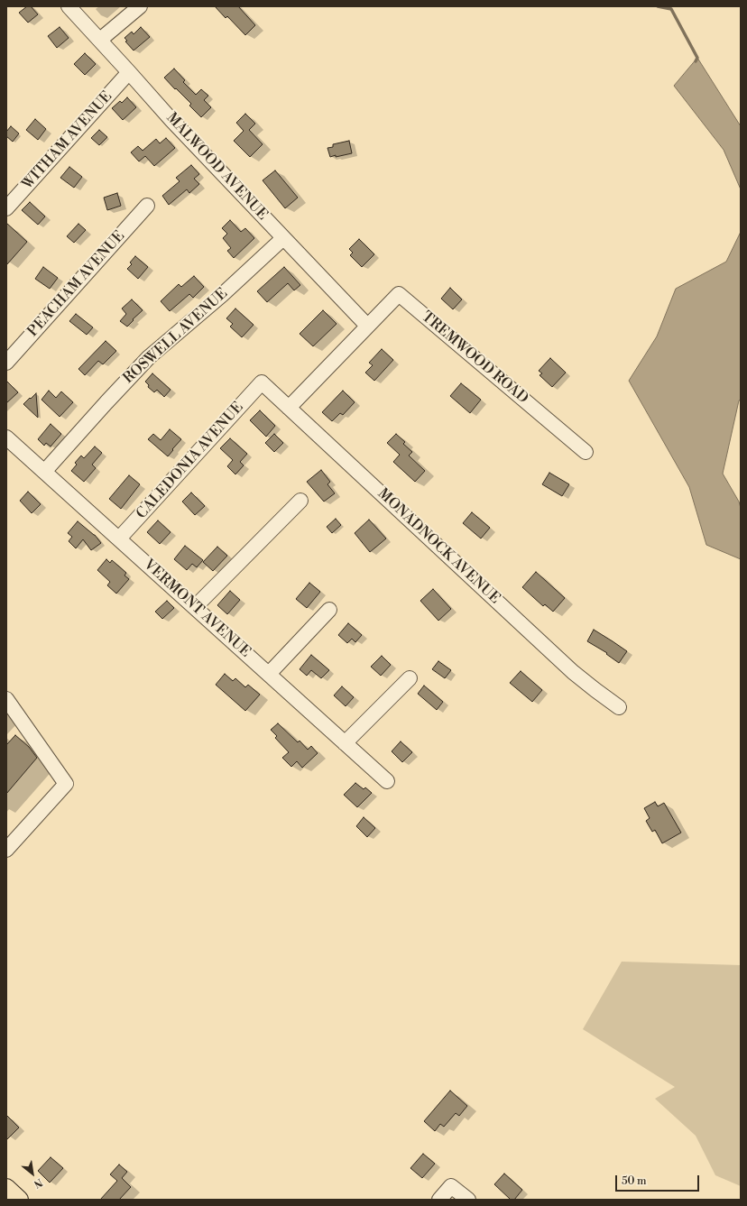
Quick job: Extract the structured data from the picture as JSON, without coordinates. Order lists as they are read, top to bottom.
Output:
{
  "streets": {
    "street": [
      "WITHAM AVENUE",
      "MALWOOD AVENUE",
      "PEACHAM AVENUE",
      "ROSWELL AVENUE",
      "TREMWOOD ROAD",
      "CALEDONIA AVENUE",
      "MONADNOCK AVENUE",
      "VERMONT AVENUE"
    ]
  },
  "crossings": [
    ["WITHAM AVENUE", "MALWOOD AVENUE"],
    ["MALWOOD AVENUE", "ROSWELL AVENUE"],
    ["MALWOOD AVENUE", "TREMWOOD ROAD"],
    ["ROSWELL AVENUE", "VERMONT AVENUE"],
    ["CALEDONIA AVENUE", "MONADNOCK AVENUE"],
    ["CALEDONIA AVENUE", "VERMONT AVENUE"]
  ],
  "scale_bar": "50 m",
  "north": "bottom right"
}
